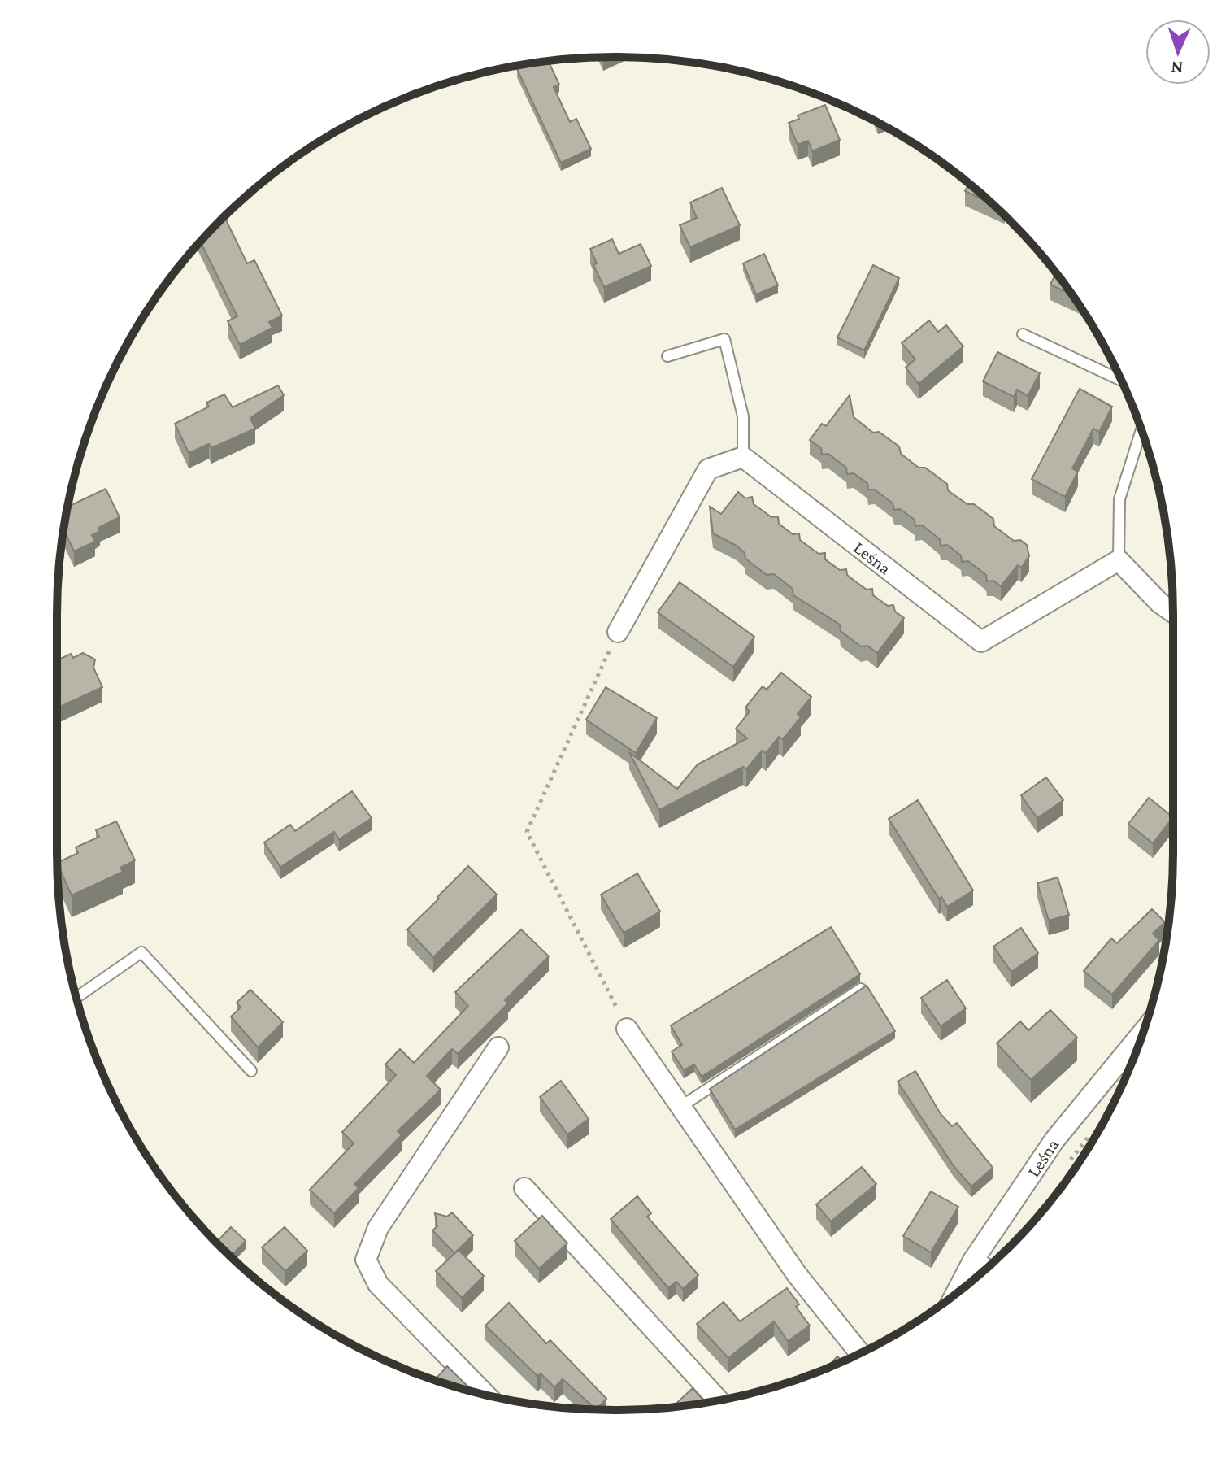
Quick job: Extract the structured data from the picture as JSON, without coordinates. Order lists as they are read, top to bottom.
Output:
{
  "streets": {
    "street": ["Leśna"]
  },
  "north": "bottom"
}
